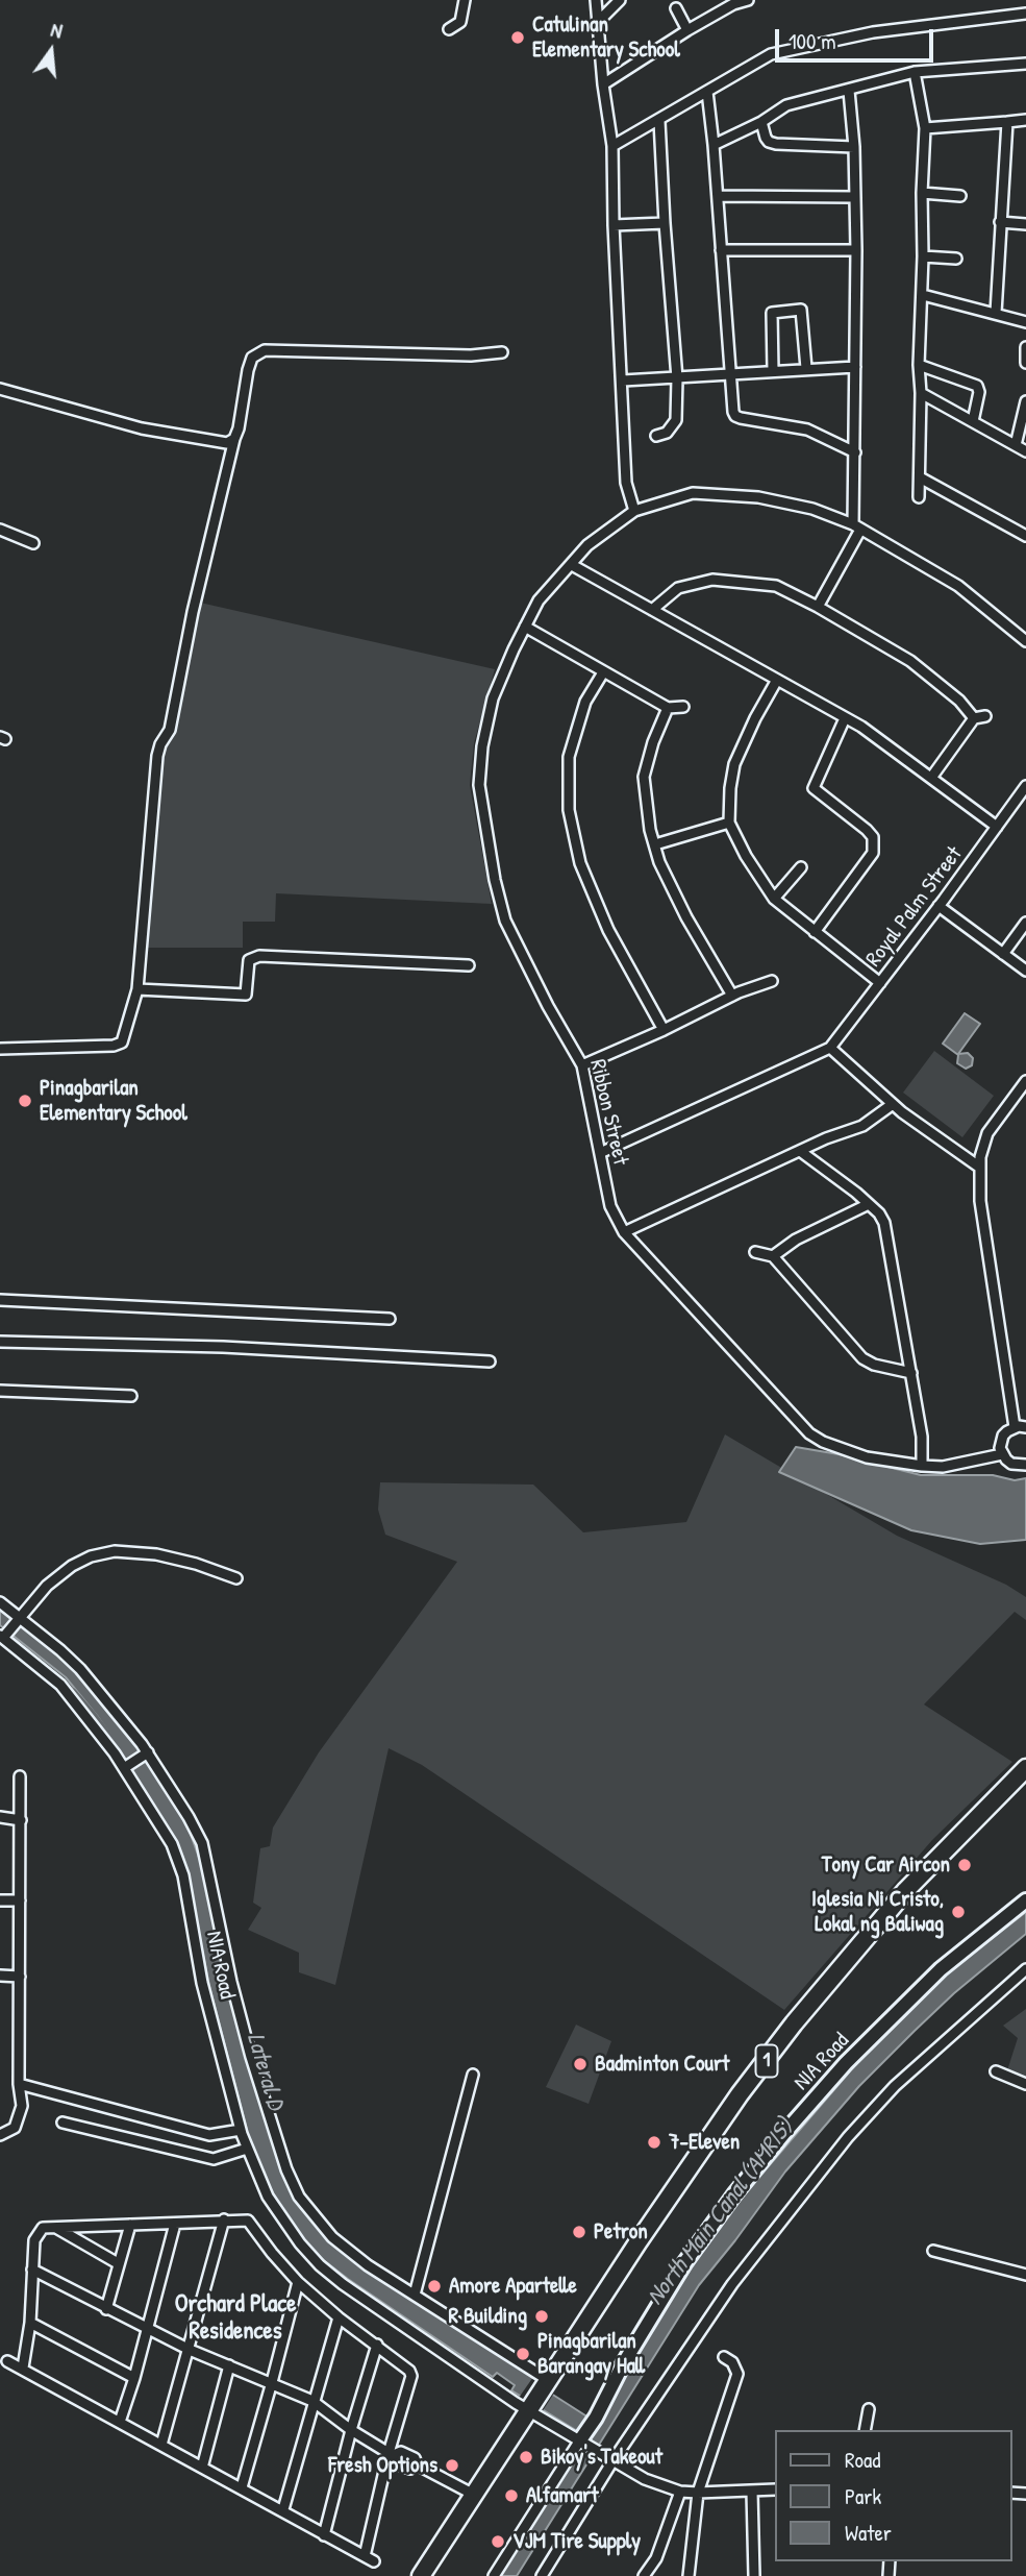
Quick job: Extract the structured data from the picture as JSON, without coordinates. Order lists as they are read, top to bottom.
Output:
{
  "streets": {
    "highway": ["1"],
    "street": ["Royal Palm Street", "Ribbon Street", "NIA Road"]
  },
  "crossings": [
    ["NIA Road", "1"]
  ],
  "districts": ["Orchard Place Residences"],
  "water": ["Lateral D", "North Main Canal (AMRIS)"],
  "places": [
    "Catulinan Elementary School",
    "Pinagbarilan Elementary School",
    "Tony Car Aircon",
    "Iglesia Ni Cristo, Lokal ng Baliwag",
    "Badminton Court",
    "7-Eleven",
    "Petron",
    "Amore Apartelle",
    "R Building",
    "Pinagbarilan Barangay Hall",
    "Bikoy's Takeout",
    "Fresh Options",
    "Alfamart",
    "VJM Tire Supply"
  ],
  "legend": ["Road", "Park", "Water"],
  "scale_bar": "100 m",
  "north": "top"
}
